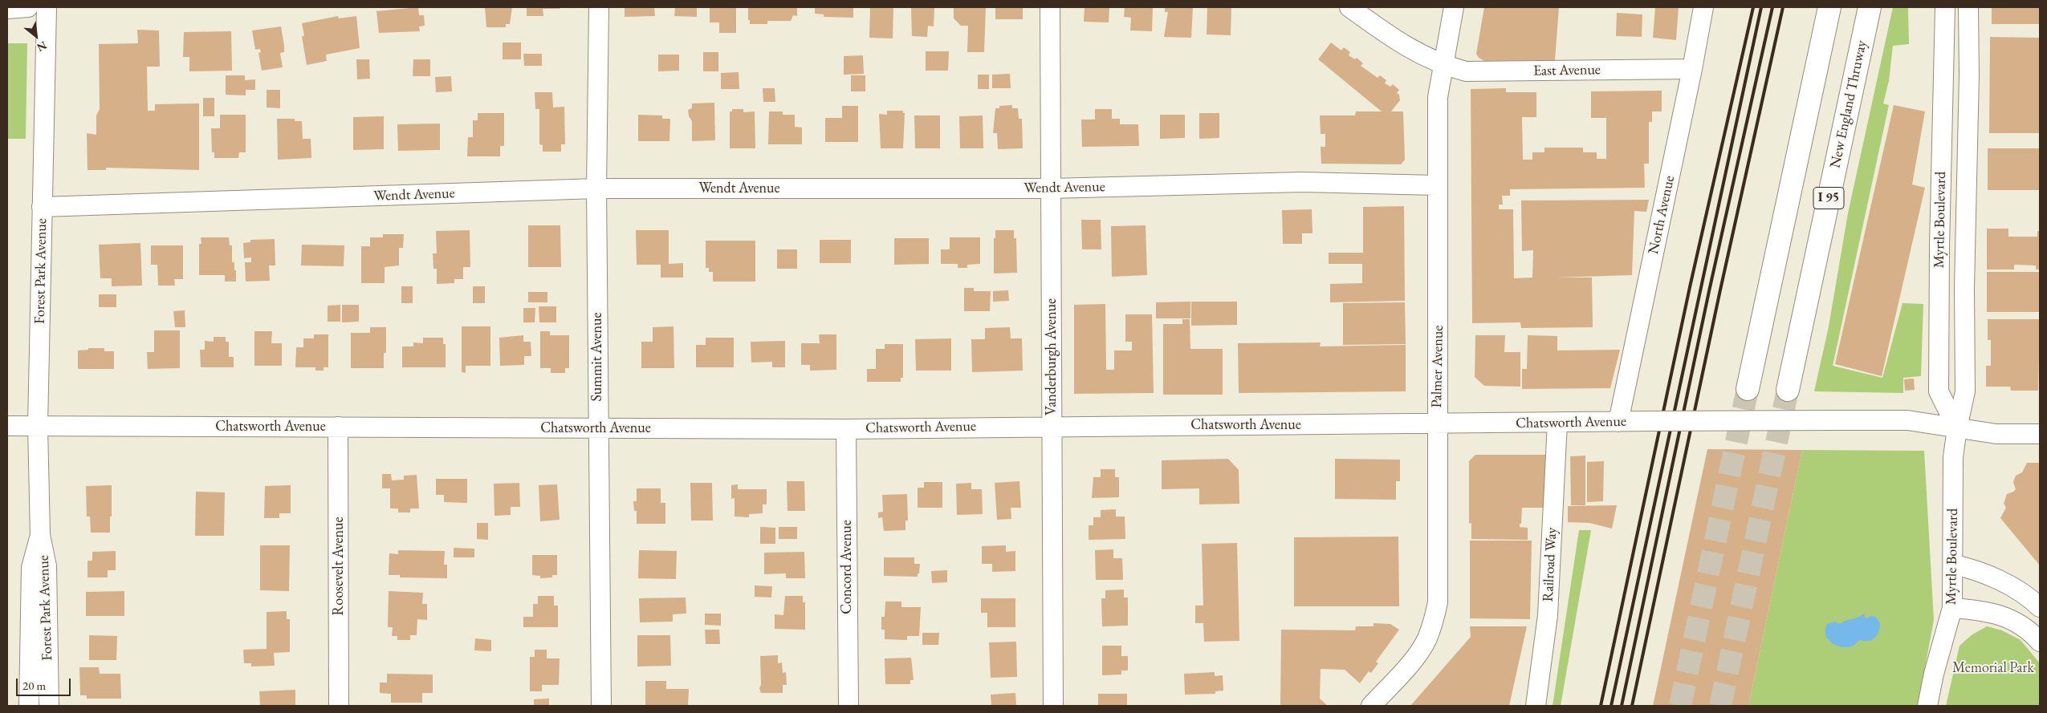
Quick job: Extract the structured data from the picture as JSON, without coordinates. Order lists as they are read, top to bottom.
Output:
{
  "streets": {
    "highway": ["New England Thruway", "I 95"],
    "street": [
      "East Avenue",
      "Wendt Avenue",
      "North Avenue",
      "Myrtle Boulevard",
      "Forest Park Avenue",
      "Summit Avenue",
      "Vanderburgh Avenue",
      "Palmer Avenue",
      "Chatsworth Avenue",
      "Railroad Way",
      "Roosevelt Avenue",
      "Concord Avenue"
    ]
  },
  "crossings": [
    ["East Avenue", "North Avenue"],
    ["East Avenue", "Palmer Avenue"],
    ["Wendt Avenue", "Forest Park Avenue"],
    ["Wendt Avenue", "Summit Avenue"],
    ["Wendt Avenue", "Vanderburgh Avenue"],
    ["Wendt Avenue", "Palmer Avenue"],
    ["North Avenue", "Chatsworth Avenue"],
    ["Myrtle Boulevard", "Chatsworth Avenue"],
    ["Forest Park Avenue", "Chatsworth Avenue"],
    ["Summit Avenue", "Chatsworth Avenue"],
    ["Vanderburgh Avenue", "Chatsworth Avenue"],
    ["Palmer Avenue", "Chatsworth Avenue"],
    ["Chatsworth Avenue", "Railroad Way"],
    ["Chatsworth Avenue", "Roosevelt Avenue"],
    ["Chatsworth Avenue", "Concord Avenue"]
  ],
  "parks": ["Memorial Park"],
  "scale_bar": "20 m",
  "north": "bottom right"
}
